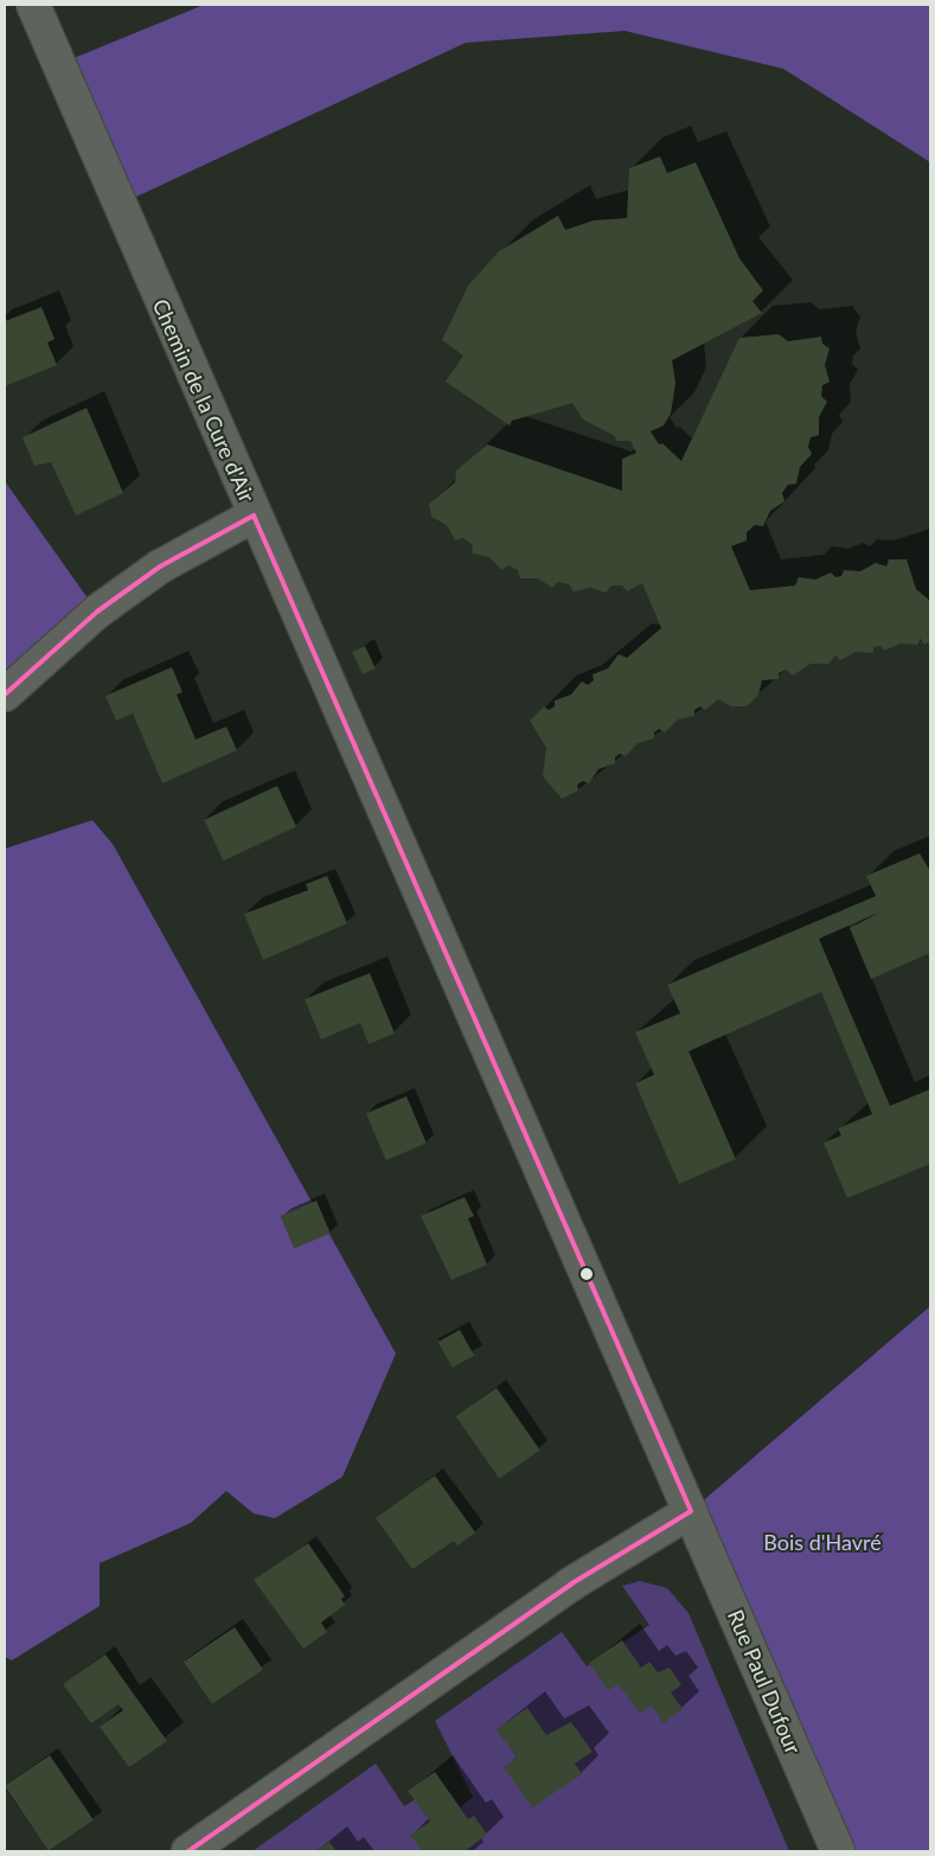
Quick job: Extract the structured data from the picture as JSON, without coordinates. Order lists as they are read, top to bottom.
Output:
{
  "streets": {
    "street": ["Chemin de la Cure d'Air", "Rue Paul Dufour"]
  },
  "crossings": [
    ["Chemin de la Cure d'Air", "Rue Paul Dufour"]
  ],
  "parks": ["Bois d'Havré"]
}
